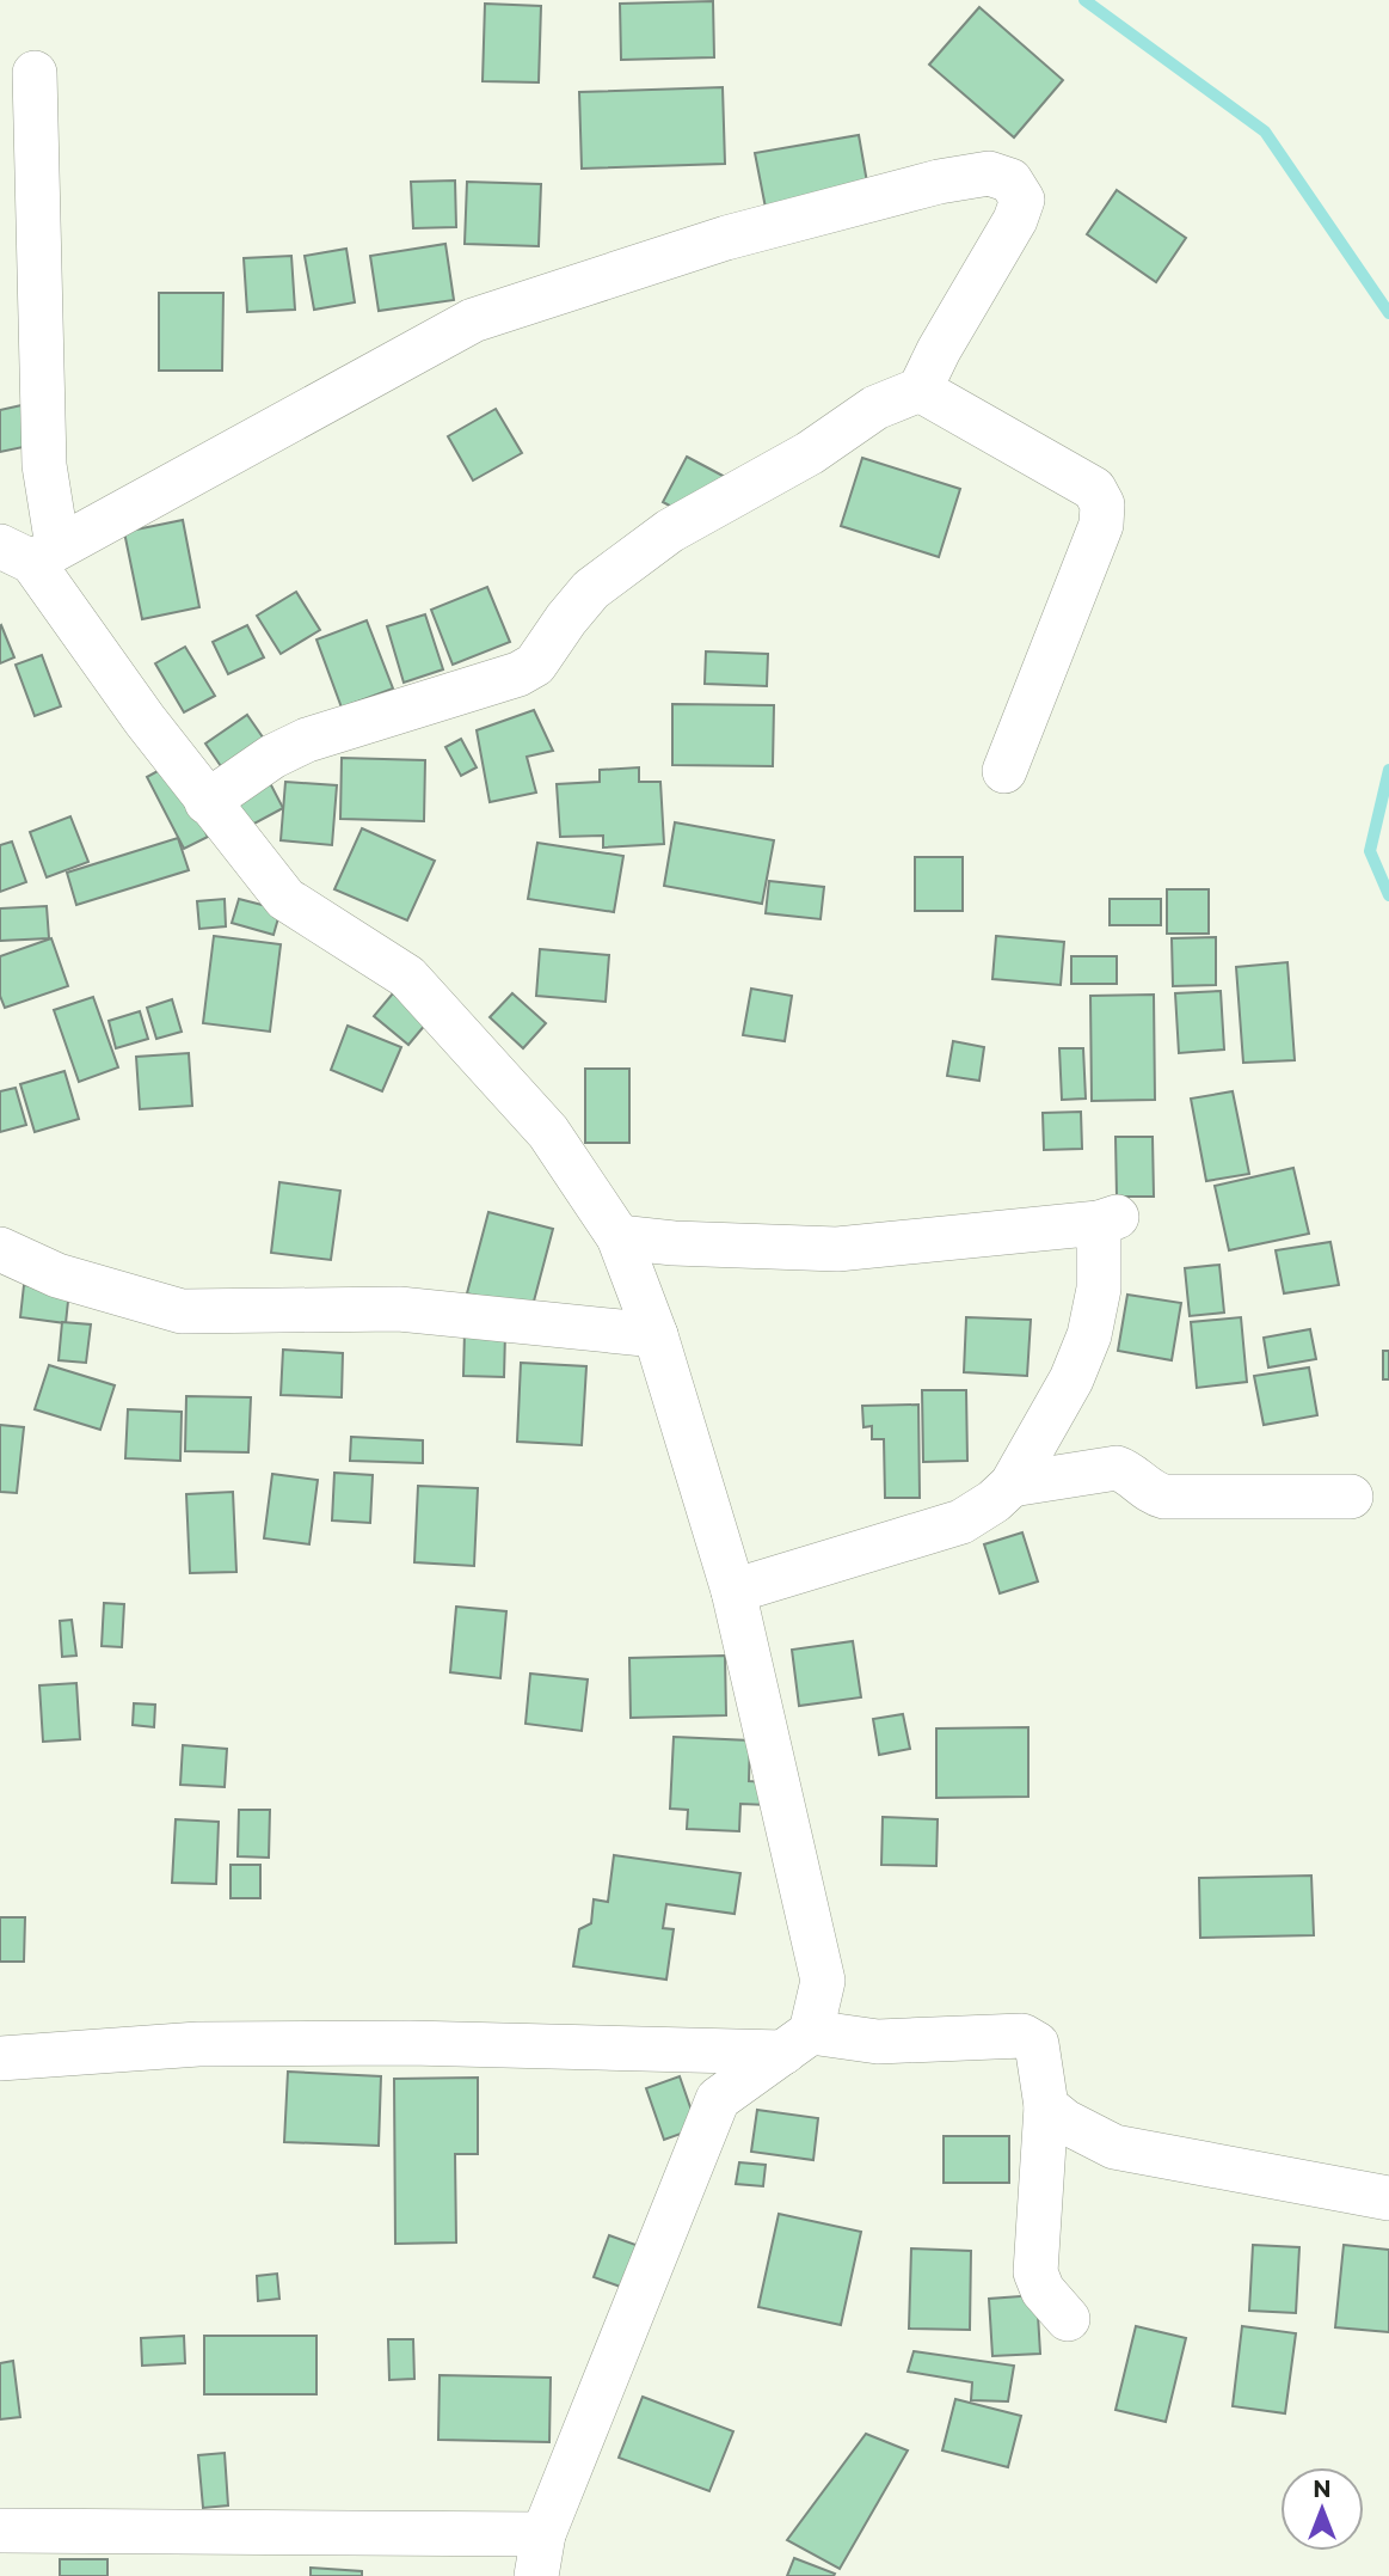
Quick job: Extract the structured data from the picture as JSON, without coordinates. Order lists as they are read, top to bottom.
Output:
{
  "north": "top"
}
